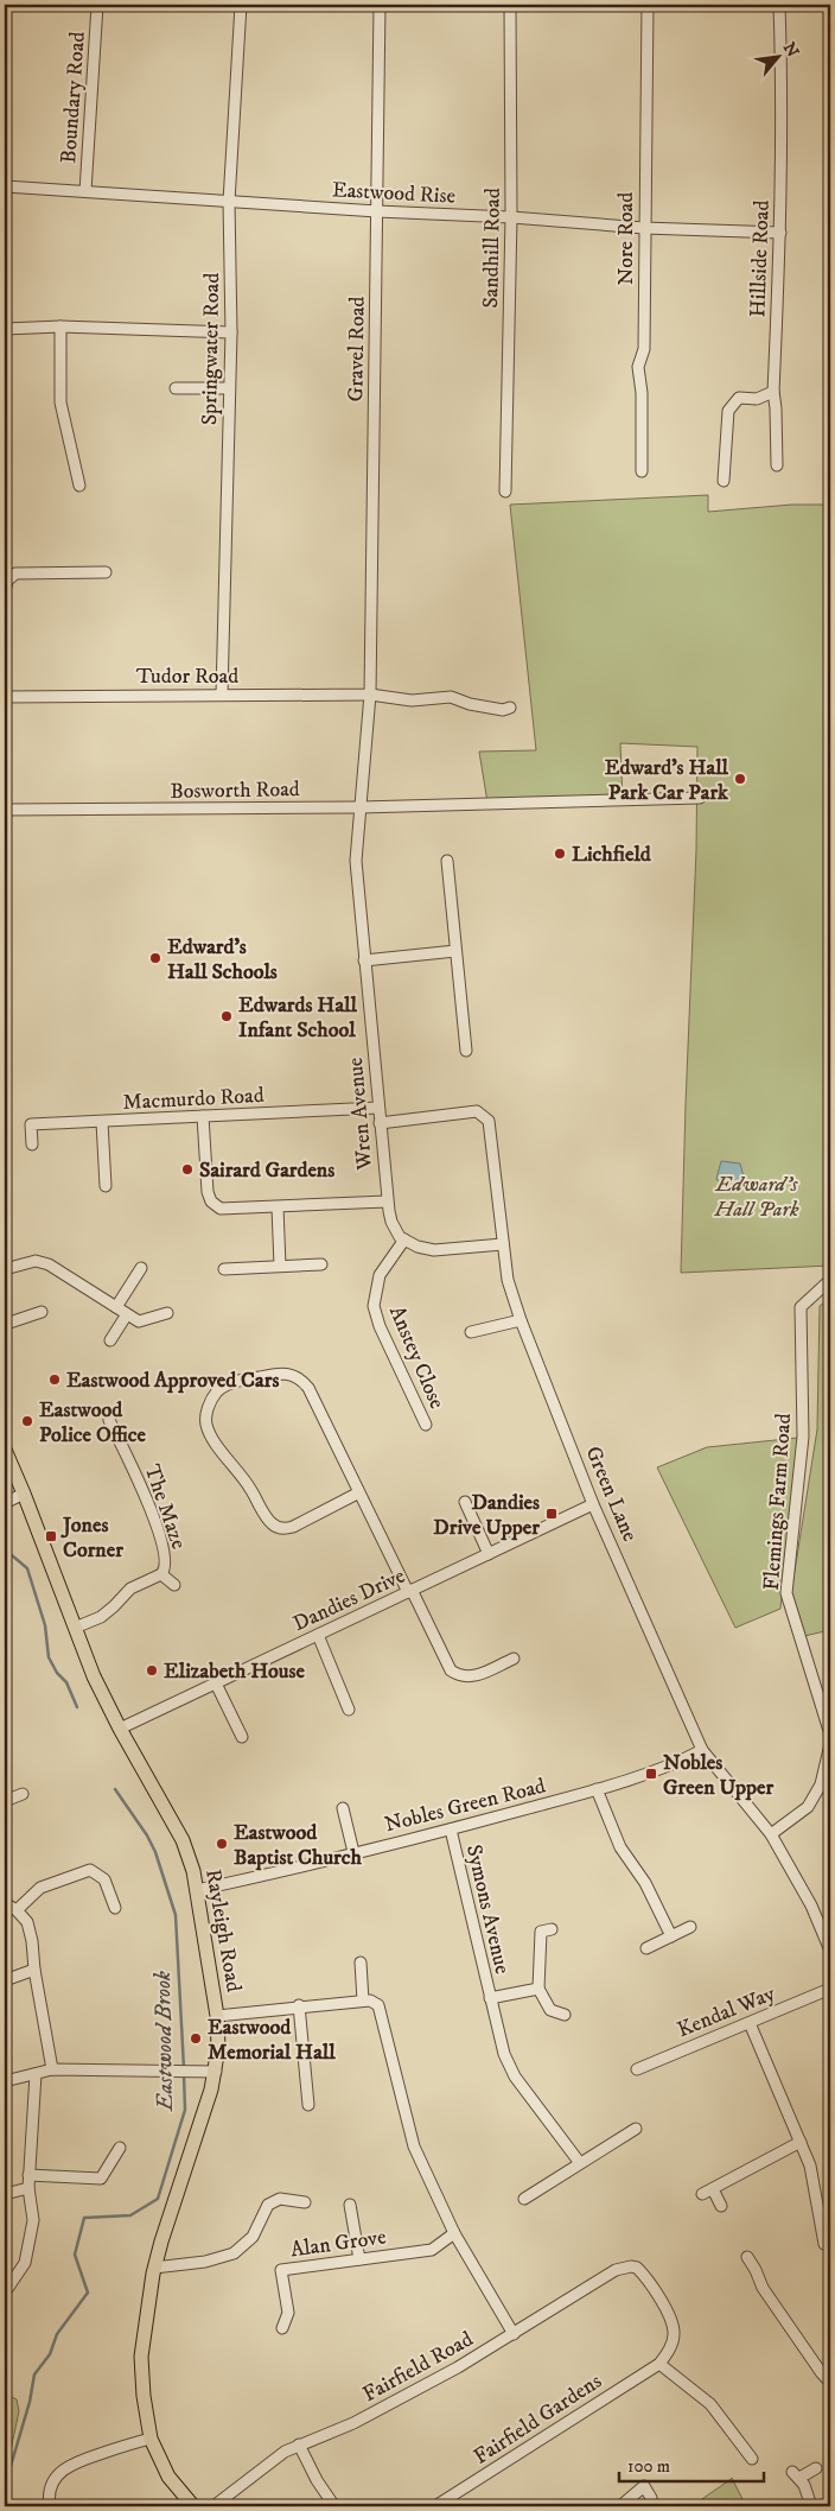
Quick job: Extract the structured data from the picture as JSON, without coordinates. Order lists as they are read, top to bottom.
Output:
{
  "streets": {
    "main road": ["Rayleigh Road"],
    "street": [
      "Boundary Road",
      "Eastwood Rise",
      "Nore Road",
      "Sandhill Road",
      "Hillside Road",
      "Springwater Road",
      "Gravel Road",
      "Tudor Road",
      "Bosworth Road",
      "Macmurdo Road",
      "Wren Avenue",
      "Anstey Close",
      "Green Lane",
      "Flemings Farm Road",
      "The Maze",
      "Dandies Drive",
      "Nobles Green Road",
      "Symons Avenue",
      "Kendal Way",
      "Alan Grove",
      "Fairfield Road",
      "Fairfield Gardens"
    ]
  },
  "crossings": [
    ["Boundary Road", "Eastwood Rise"],
    ["Eastwood Rise", "Nore Road"],
    ["Eastwood Rise", "Sandhill Road"],
    ["Eastwood Rise", "Hillside Road"],
    ["Eastwood Rise", "Springwater Road"],
    ["Eastwood Rise", "Gravel Road"],
    ["Springwater Road", "Tudor Road"],
    ["Gravel Road", "Tudor Road"],
    ["Gravel Road", "Bosworth Road"],
    ["Gravel Road", "Wren Avenue"],
    ["Bosworth Road", "Wren Avenue"],
    ["Macmurdo Road", "Wren Avenue"],
    ["Wren Avenue", "Anstey Close"],
    ["Wren Avenue", "Green Lane"],
    ["Green Lane", "Dandies Drive"],
    ["Green Lane", "Nobles Green Road"],
    ["The Maze", "Rayleigh Road"],
    ["Dandies Drive", "Rayleigh Road"],
    ["Nobles Green Road", "Symons Avenue"],
    ["Nobles Green Road", "Rayleigh Road"],
    ["Fairfield Road", "Fairfield Gardens"]
  ],
  "water": ["Eastwood Brook"],
  "parks": ["Edward's Hall Park"],
  "places": {
    "other": [
      "Edward's Hall Park Car Park",
      "Lichfield",
      "Edward's Hall Schools",
      "Edwards Hall Infant School",
      "Sairard Gardens",
      "Eastwood Approved Cars",
      "Eastwood Police Office",
      "Elizabeth House",
      "Eastwood Baptist Church",
      "Eastwood Memorial Hall"
    ],
    "transit": ["Dandies Drive Upper", "Jones Corner", "Nobles Green Upper"]
  },
  "scale_bar": "100 m",
  "north": "top right"
}
